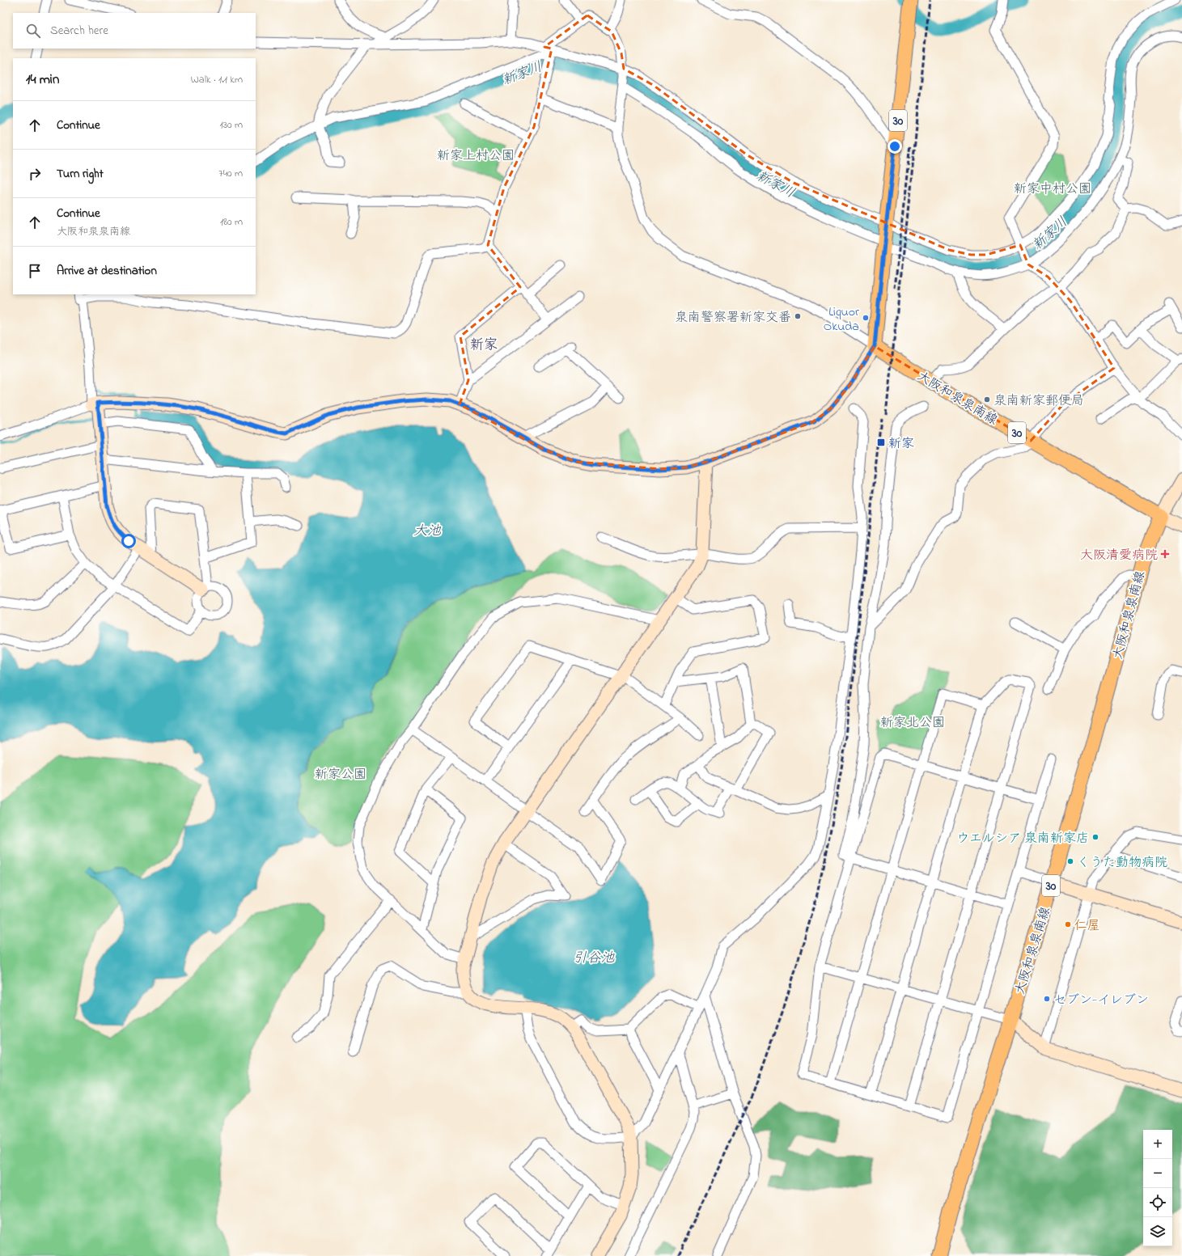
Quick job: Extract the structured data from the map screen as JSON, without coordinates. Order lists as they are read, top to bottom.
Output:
{
  "streets": {
    "main road": ["30", "大阪和泉泉南線"]
  },
  "crossings": [
    ["30", "大阪和泉泉南線"]
  ],
  "districts": ["新家"],
  "water": ["新家川", "大池", "引谷池"],
  "parks": [
    "新家上村公園",
    "新家中村公園",
    "新家北公園",
    "新家公園"
  ],
  "places": {
    "other": [
      "泉南警察署新家交番",
      "Liquor Okuda",
      "泉南新家郵便局",
      "ウエルシア 泉南新家店",
      "くうた動物病院",
      "仁屋",
      "セブン-イレブン"
    ],
    "transit": ["新家"],
    "health": ["大阪清愛病院"]
  },
  "page": {
    "search": "Search here",
    "heading": ["14 min", "Walk · 1.1 km"],
    "list": [
      ["Continue", "130 m"],
      ["Turn right", "740 m"],
      ["Continue", "大阪和泉泉南線", "180 m"],
      "Arrive at destination"
    ],
    "map_buttons": ["+", "−"]
  }
}
